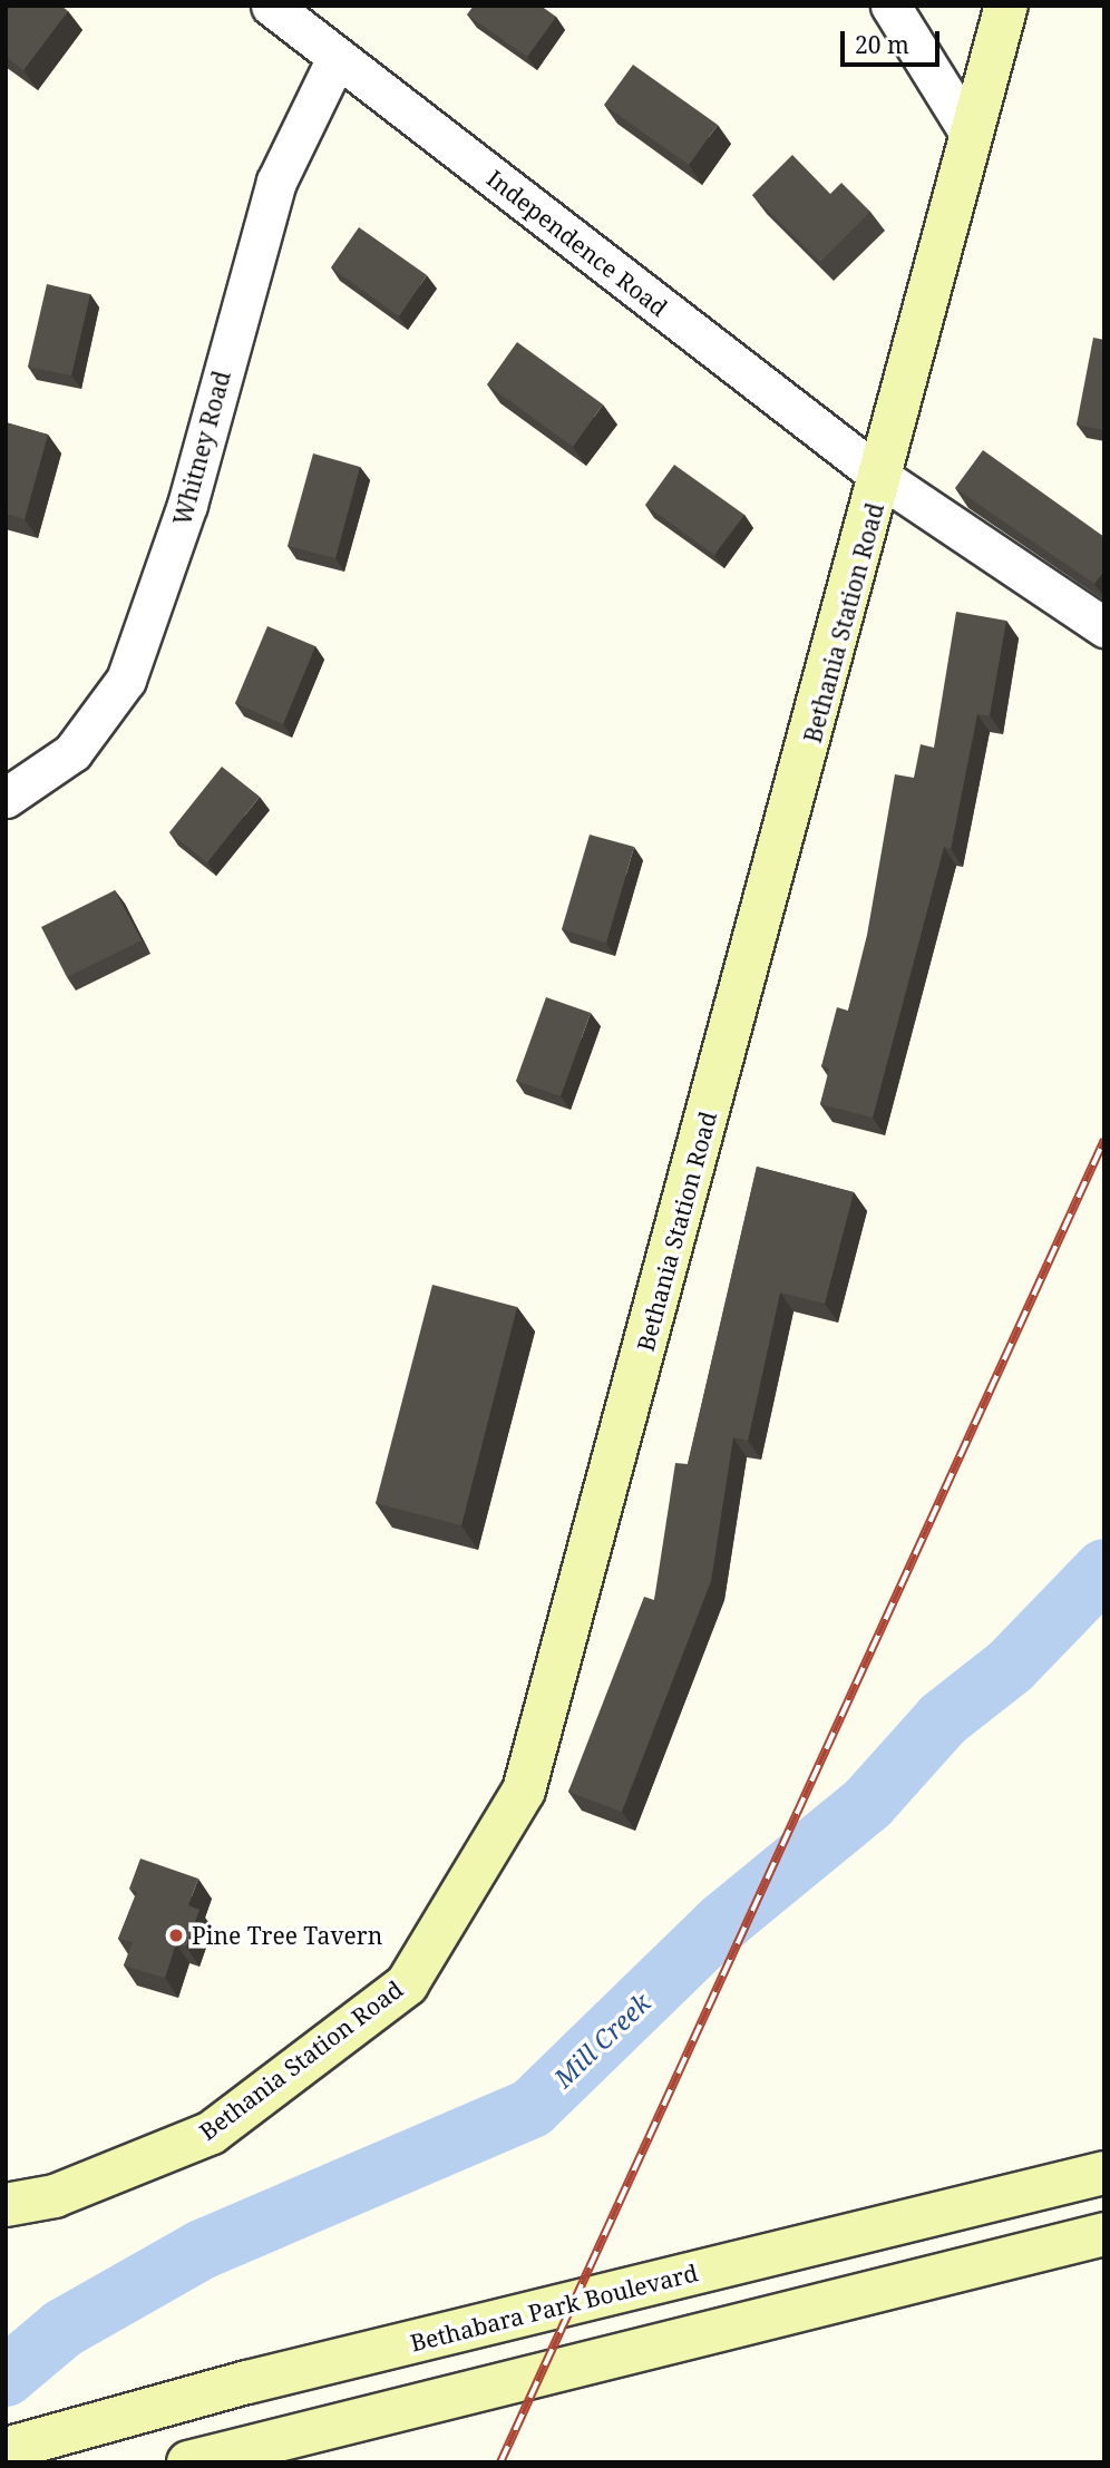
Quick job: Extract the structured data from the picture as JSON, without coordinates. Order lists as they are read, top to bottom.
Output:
{
  "streets": {
    "street": [
      "Independence Road",
      "Whitney Road",
      "Bethania Station Road",
      "Bethabara Park Boulevard"
    ]
  },
  "crossings": [
    ["Independence Road", "Whitney Road"],
    ["Independence Road", "Bethania Station Road"]
  ],
  "water": ["Mill Creek"],
  "places": ["Pine Tree Tavern"],
  "scale_bar": "20 m"
}
